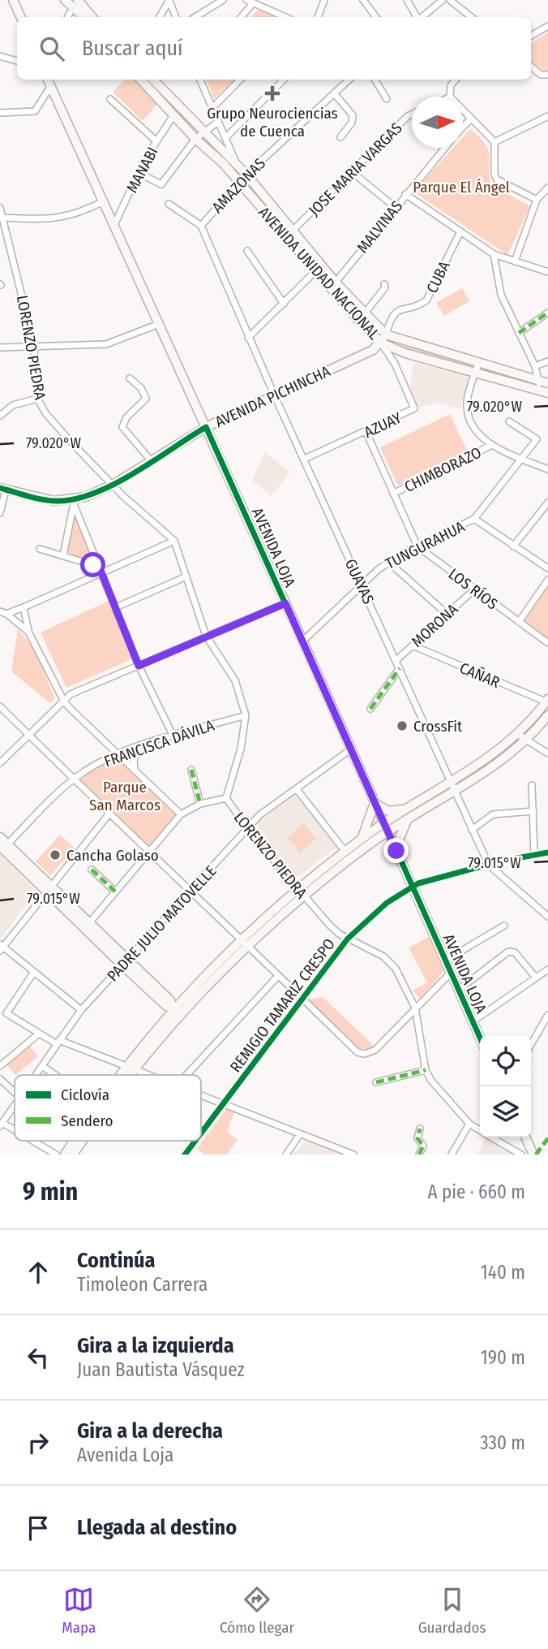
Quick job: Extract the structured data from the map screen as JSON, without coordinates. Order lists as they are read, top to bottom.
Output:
{
  "streets": {
    "main road": ["AVENIDA UNIDAD NACIONAL", "AVENIDA PICHINCHA", "AVENIDA LOJA"],
    "street": [
      "JOSE MARIA VARGAS",
      "MANABI",
      "AMAZONAS",
      "MALVINAS",
      "CUBA",
      "LORENZO PIEDRA",
      "AZUAY",
      "CHIMBORAZO",
      "TUNGURAHUA",
      "GUAYAS",
      "LOS RÍOS",
      "MORONA",
      "CAÑAR",
      "FRANCISCA DÁVILA",
      "PADRE JULIO MATOVELLE",
      "REMIGIO TAMARIZ CRESPO"
    ]
  },
  "crossings": [
    ["JOSE MARIA VARGAS", "AVENIDA UNIDAD NACIONAL"],
    ["MANABI", "AVENIDA UNIDAD NACIONAL"],
    ["MANABI", "AVENIDA LOJA"],
    ["AMAZONAS", "AVENIDA UNIDAD NACIONAL"],
    ["AMAZONAS", "GUAYAS"],
    ["MALVINAS", "AVENIDA UNIDAD NACIONAL"],
    ["AVENIDA UNIDAD NACIONAL", "CUBA"],
    ["AVENIDA UNIDAD NACIONAL", "AVENIDA PICHINCHA"],
    ["AVENIDA UNIDAD NACIONAL", "AZUAY"],
    ["CUBA", "AVENIDA PICHINCHA"],
    ["CUBA", "AZUAY"],
    ["LORENZO PIEDRA", "AVENIDA PICHINCHA"],
    ["LORENZO PIEDRA", "FRANCISCA DÁVILA"],
    ["LORENZO PIEDRA", "PADRE JULIO MATOVELLE"],
    ["LORENZO PIEDRA", "REMIGIO TAMARIZ CRESPO"],
    ["AVENIDA PICHINCHA", "AZUAY"],
    ["AVENIDA PICHINCHA", "AVENIDA LOJA"],
    ["AVENIDA PICHINCHA", "GUAYAS"],
    ["AZUAY", "GUAYAS"],
    ["AZUAY", "LOS RÍOS"],
    ["CHIMBORAZO", "LOS RÍOS"],
    ["TUNGURAHUA", "AVENIDA LOJA"],
    ["TUNGURAHUA", "GUAYAS"],
    ["TUNGURAHUA", "LOS RÍOS"],
    ["AVENIDA LOJA", "PADRE JULIO MATOVELLE"],
    ["AVENIDA LOJA", "REMIGIO TAMARIZ CRESPO"],
    ["GUAYAS", "MORONA"],
    ["GUAYAS", "REMIGIO TAMARIZ CRESPO"],
    ["LOS RÍOS", "MORONA"],
    ["MORONA", "CAÑAR"]
  ],
  "parks": ["Parque El Ángel", "Parque San Marcos"],
  "places": {
    "health": ["Grupo Neurociencias de Cuenca"],
    "other": ["CrossFit", "Cancha Golaso"]
  },
  "legend": ["Ciclovía", "Sendero"],
  "north": "right",
  "page": {
    "search": "Buscar aquí",
    "heading": ["9 min", "A pie · 660 m"],
    "list": [
      ["Continúa", "Timoleon Carrera", "140 m"],
      ["Gira a la izquierda", "Juan Bautista Vásquez", "190 m"],
      ["Gira a la derecha", "Avenida Loja", "330 m"],
      "Llegada al destino"
    ],
    "nav": ["Mapa", "Cómo llegar", "Guardados"]
  },
  "coordinates": ["79.020°W", "79.015°W"]
}
